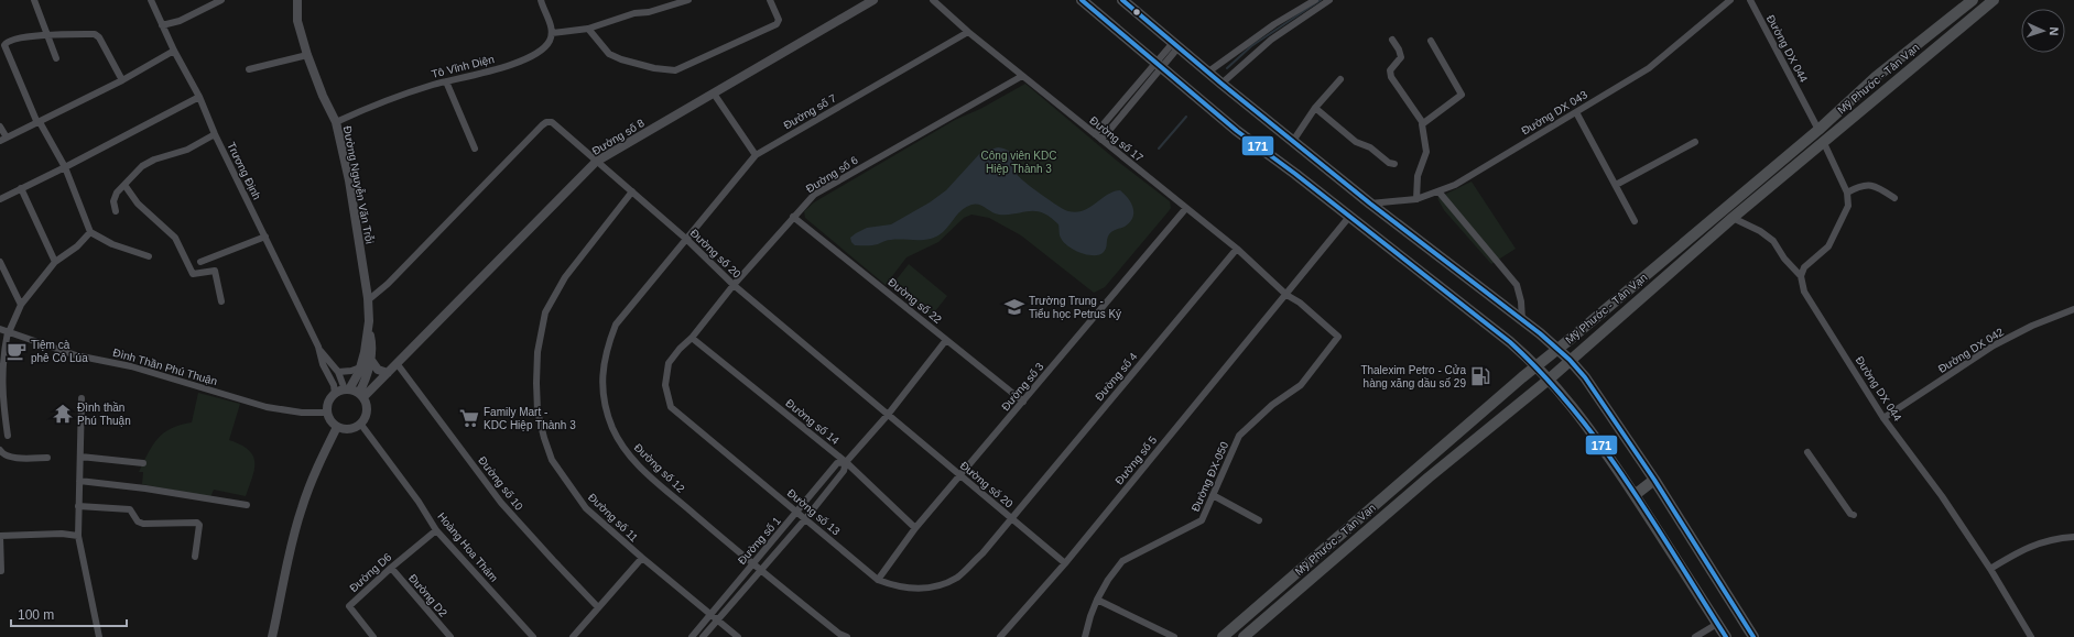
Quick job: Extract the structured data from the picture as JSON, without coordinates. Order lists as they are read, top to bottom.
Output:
{
  "streets": {
    "main road": ["Mỹ Phước - Tân Vạn"],
    "street": [
      "Đường DX 044",
      "Tô Vĩnh Diện",
      "Đường số 7",
      "Đường DX 043",
      "Đường số 8",
      "Đường số 17",
      "Trương Định",
      "Đường số 6",
      "Đường Nguyễn Văn Trỗi",
      "Đường số 20",
      "Đường số 22",
      "Đường DX 042",
      "Đình Thần Phú Thuận",
      "Đường số 4",
      "Đường số 3",
      "Đường số 14",
      "Đường số 5",
      "Đường số 12",
      "Đường ĐX-050",
      "Đường số 10",
      "Đường số 13",
      "Đường số 11",
      "Đường số 1",
      "Hoàng Hoa Thám",
      "Đường D6",
      "Đường D2"
    ]
  },
  "crossings": [
    ["Đường DX 044", "Mỹ Phước - Tân Vạn"],
    ["Đường DX 044", "Đường DX 042"],
    ["Tô Vĩnh Diện", "Đường Nguyễn Văn Trỗi"],
    ["Đường số 7", "Đường số 17"],
    ["Đường số 7", "Đường số 20"],
    ["Đường số 7", "Đường số 12"],
    ["Đường số 8", "Trương Định"],
    ["Đường số 8", "Đường Nguyễn Văn Trỗi"],
    ["Đường số 8", "Đường số 20"],
    ["Đường số 8", "Đình Thần Phú Thuận"],
    ["Đường số 8", "Đường số 10"],
    ["Đường số 8", "Hoàng Hoa Thám"],
    ["Đường số 17", "Đường số 6"],
    ["Đường số 17", "Đường số 4"],
    ["Đường số 17", "Đường số 3"],
    ["Đường số 17", "Đường số 5"],
    ["Đường số 17", "Đường ĐX-050"],
    ["Trương Định", "Đường Nguyễn Văn Trỗi"],
    ["Trương Định", "Đình Thần Phú Thuận"],
    ["Trương Định", "Hoàng Hoa Thám"],
    ["Đường số 6", "Đường số 20"],
    ["Đường số 6", "Đường số 22"],
    ["Đường số 6", "Đường số 14"],
    ["Đường số 6", "Đường số 13"],
    ["Đường Nguyễn Văn Trỗi", "Đường số 20"],
    ["Đường Nguyễn Văn Trỗi", "Đình Thần Phú Thuận"],
    ["Đường Nguyễn Văn Trỗi", "Hoàng Hoa Thám"],
    ["Đường số 20", "Đường số 4"],
    ["Đường số 20", "Đường số 3"],
    ["Đường số 20", "Đường số 5"],
    ["Đường số 20", "Đường số 12"],
    ["Đường số 20", "Đường số 13"],
    ["Đường số 20", "Đường số 11"],
    ["Đường số 20", "Đường số 1"],
    ["Đường số 22", "Đường số 3"],
    ["Đường số 22", "Đường số 1"],
    ["Đình Thần Phú Thuận", "Hoàng Hoa Thám"],
    ["Đường số 4", "Đường số 13"],
    ["Đường số 3", "Đường số 14"],
    ["Đường số 3", "Đường số 13"],
    ["Đường số 14", "Đường số 13"],
    ["Đường số 14", "Đường số 1"],
    ["Đường số 12", "Đường số 1"],
    ["Đường số 13", "Đường số 1"],
    ["Đường số 11", "Đường số 1"],
    ["Hoàng Hoa Thám", "Đường D6"],
    ["Đường D6", "Đường D2"]
  ],
  "parks": ["Công viên KDC Hiệp Thành 3"],
  "places": {
    "school or university": ["Trường Trung - Tiểu học Petrus Ký"],
    "cafe": ["Tiệm cà phê Cô Lúa"],
    "fuel station": ["Thalexim Petro - Cửa hàng xăng dầu số 29"],
    "temple": ["Đình thần Phú Thuận"],
    "supermarket": ["Family Mart - KDC Hiệp Thành 3"]
  },
  "lines": ["transit line 171"],
  "scale_bar": "100 m",
  "north": "right"
}
